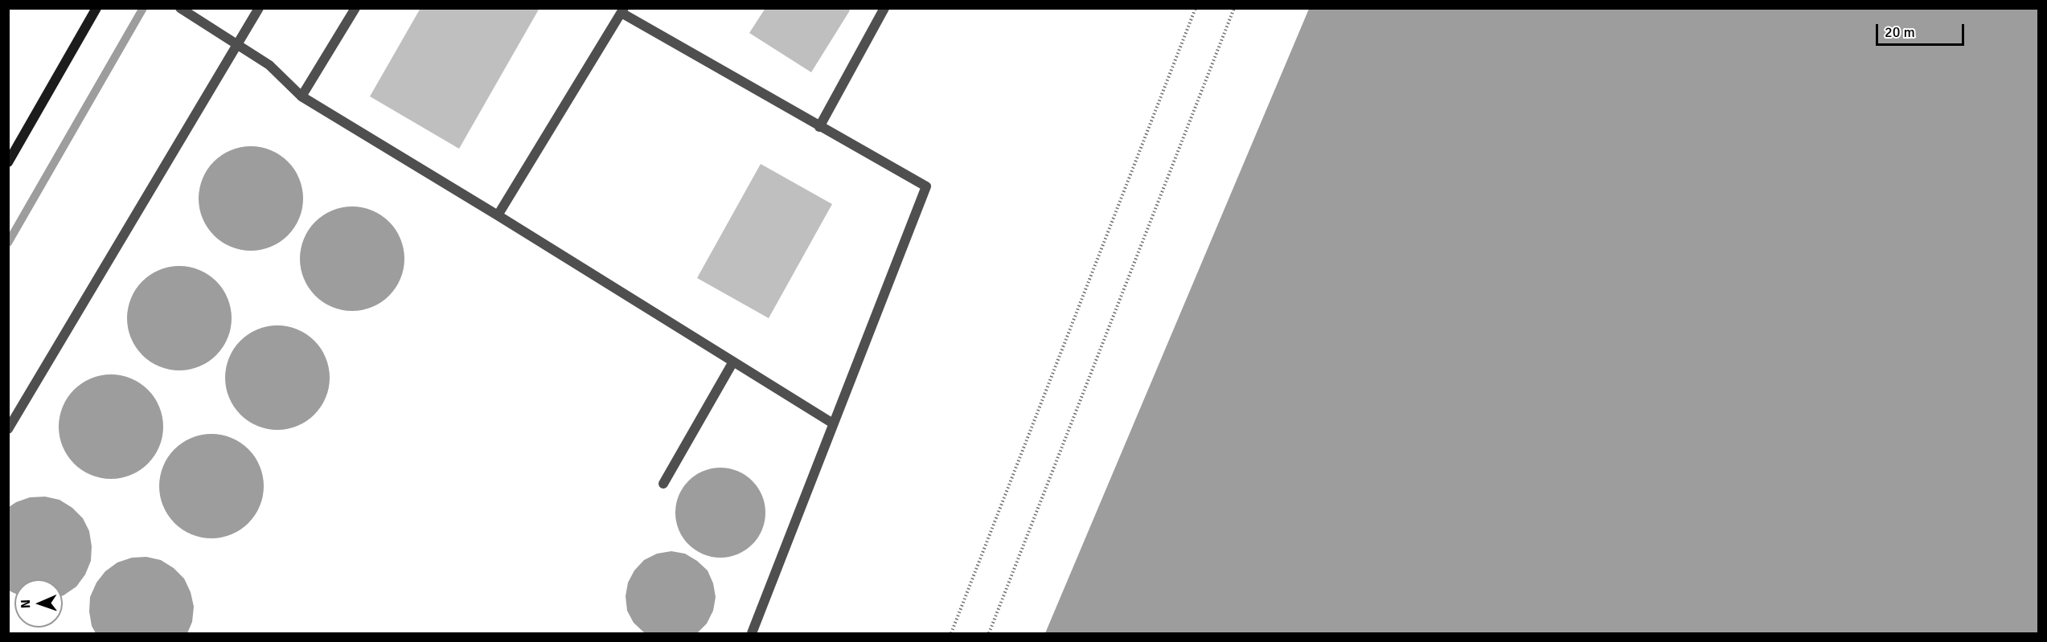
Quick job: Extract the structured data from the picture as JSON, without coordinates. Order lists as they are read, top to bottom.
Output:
{
  "scale_bar": "20 m",
  "north": "left"
}
